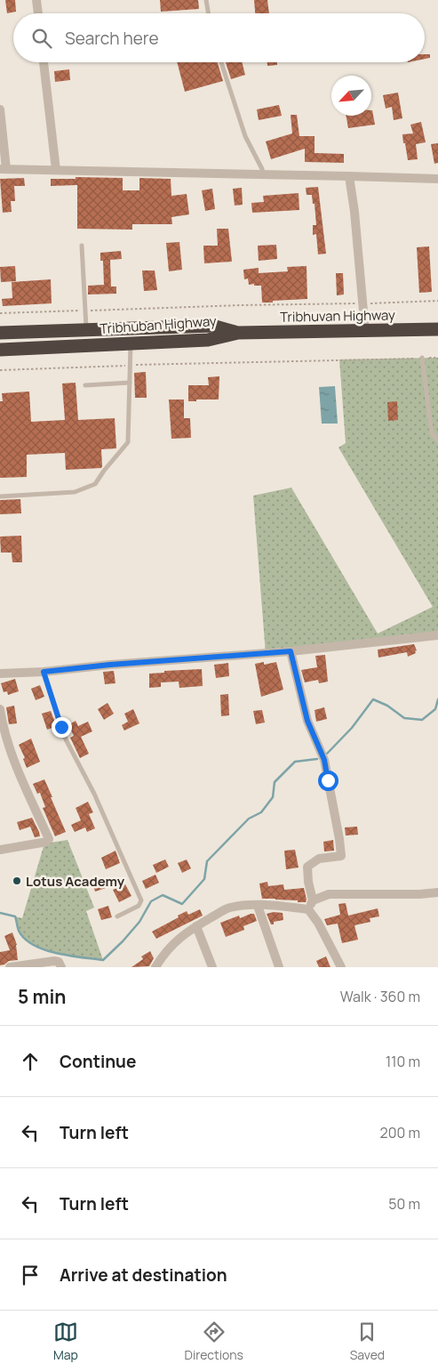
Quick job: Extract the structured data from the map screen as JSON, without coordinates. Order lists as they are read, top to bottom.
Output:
{
  "streets": {
    "highway": ["Tribhuvan Highway", "Tribhuban Highway"]
  },
  "crossings": [
    ["Tribhuvan Highway", "Tribhuban Highway"]
  ],
  "places": ["Lotus Academy"],
  "north": "bottom left",
  "page": {
    "search": "Search here",
    "heading": ["5 min", "Walk · 360 m"],
    "list": [
      ["Continue", "110 m"],
      ["Turn left", "200 m"],
      ["Turn left", "50 m"],
      "Arrive at destination"
    ],
    "nav": ["Map", "Directions", "Saved"]
  }
}
